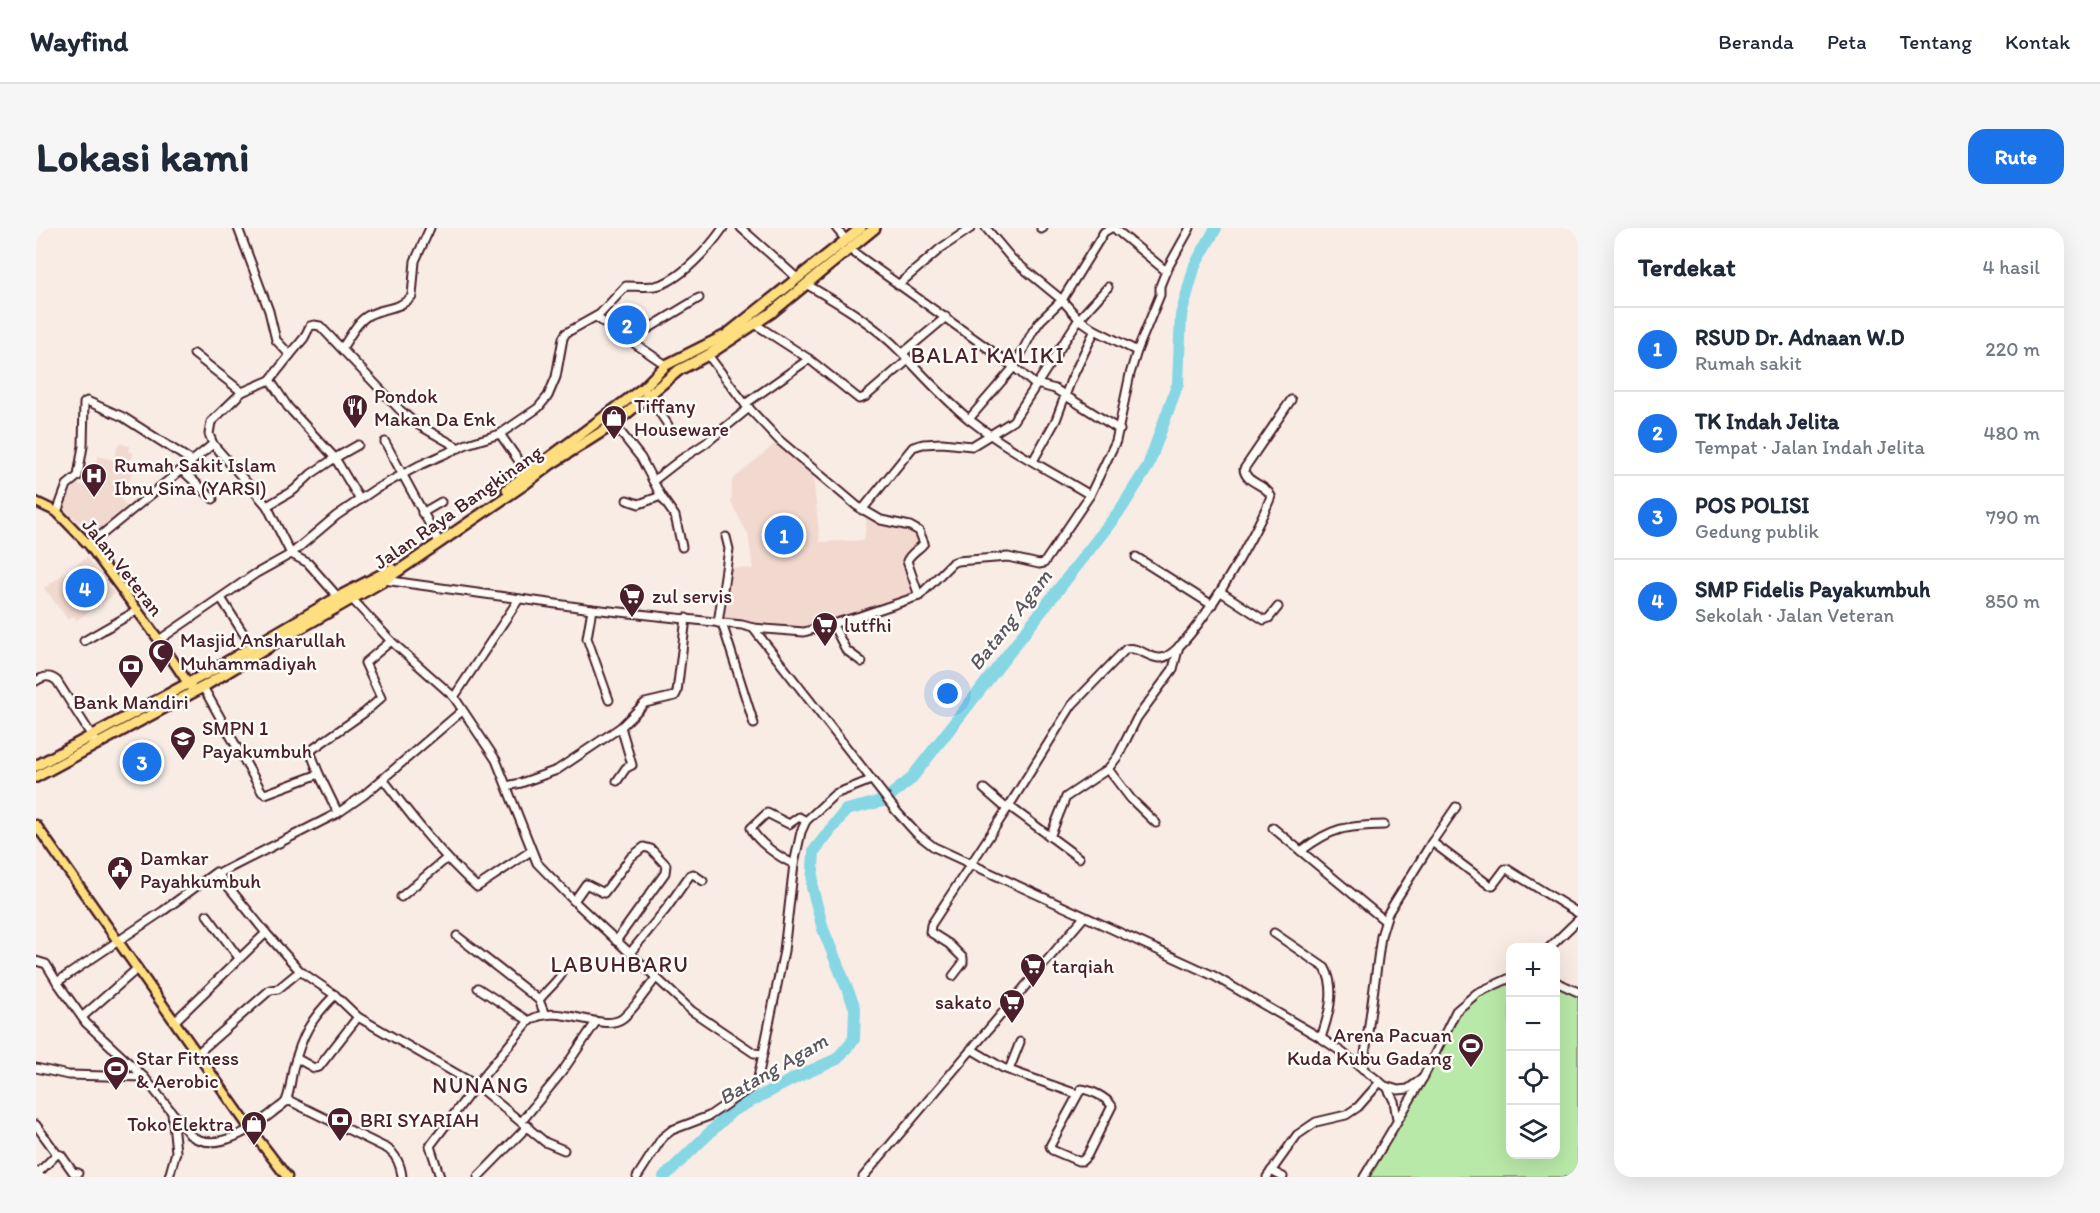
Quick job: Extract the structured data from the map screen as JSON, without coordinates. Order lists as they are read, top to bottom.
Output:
{
  "streets": {
    "highway": ["Jalan Raya Bangkinang"],
    "main road": ["Jalan Veteran"]
  },
  "crossings": [
    ["Jalan Raya Bangkinang", "Jalan Veteran"]
  ],
  "districts": ["BALAI KALIKI", "LABUHBARU", "NUNANG"],
  "water": ["Batang Agam"],
  "places": {
    "restaurant": ["Pondok Makan Da Enk"],
    "shop": ["Tiffany Houseware", "Toko Elektra"],
    "hospital": ["Rumah Sakit Islam Ibnu Sina (YARSI)"],
    "supermarket": [
      "zul servis",
      "lutfhi",
      "tarqiah",
      "sakato"
    ],
    "mosque": ["Masjid Ansharullah Muhammadiyah"],
    "bank": ["Bank Mandiri", "BRI SYARIAH"],
    "school or university": ["SMPN 1 Payakumbuh"],
    "public building": ["Damkar Payahkumbuh"],
    "sports": ["Arena Pacuan Kuda Kubu Gadang", "Star Fitness & Aerobic"]
  },
  "page": {
    "header": "Wayfind",
    "nav": [
      "Beranda",
      "Peta",
      "Tentang",
      "Kontak"
    ],
    "buttons": "Rute",
    "title": "Lokasi kami",
    "heading": ["Terdekat", "4 hasil"],
    "pins": [
      "2",
      "1",
      "4",
      "3"
    ],
    "list": [
      {
        "mark": "1",
        "name": "RSUD Dr. Adnaan W.D",
        "note": "Rumah sakit",
        "value": "220 m"
      },
      {
        "mark": "2",
        "name": "TK Indah Jelita",
        "note": "Tempat · Jalan Indah Jelita",
        "value": "480 m"
      },
      {
        "mark": "3",
        "name": "POS POLISI",
        "note": "Gedung publik",
        "value": "790 m"
      },
      {
        "mark": "4",
        "name": "SMP Fidelis Payakumbuh",
        "note": "Sekolah · Jalan Veteran",
        "value": "850 m"
      }
    ],
    "map_buttons": ["+", "−"]
  }
}
